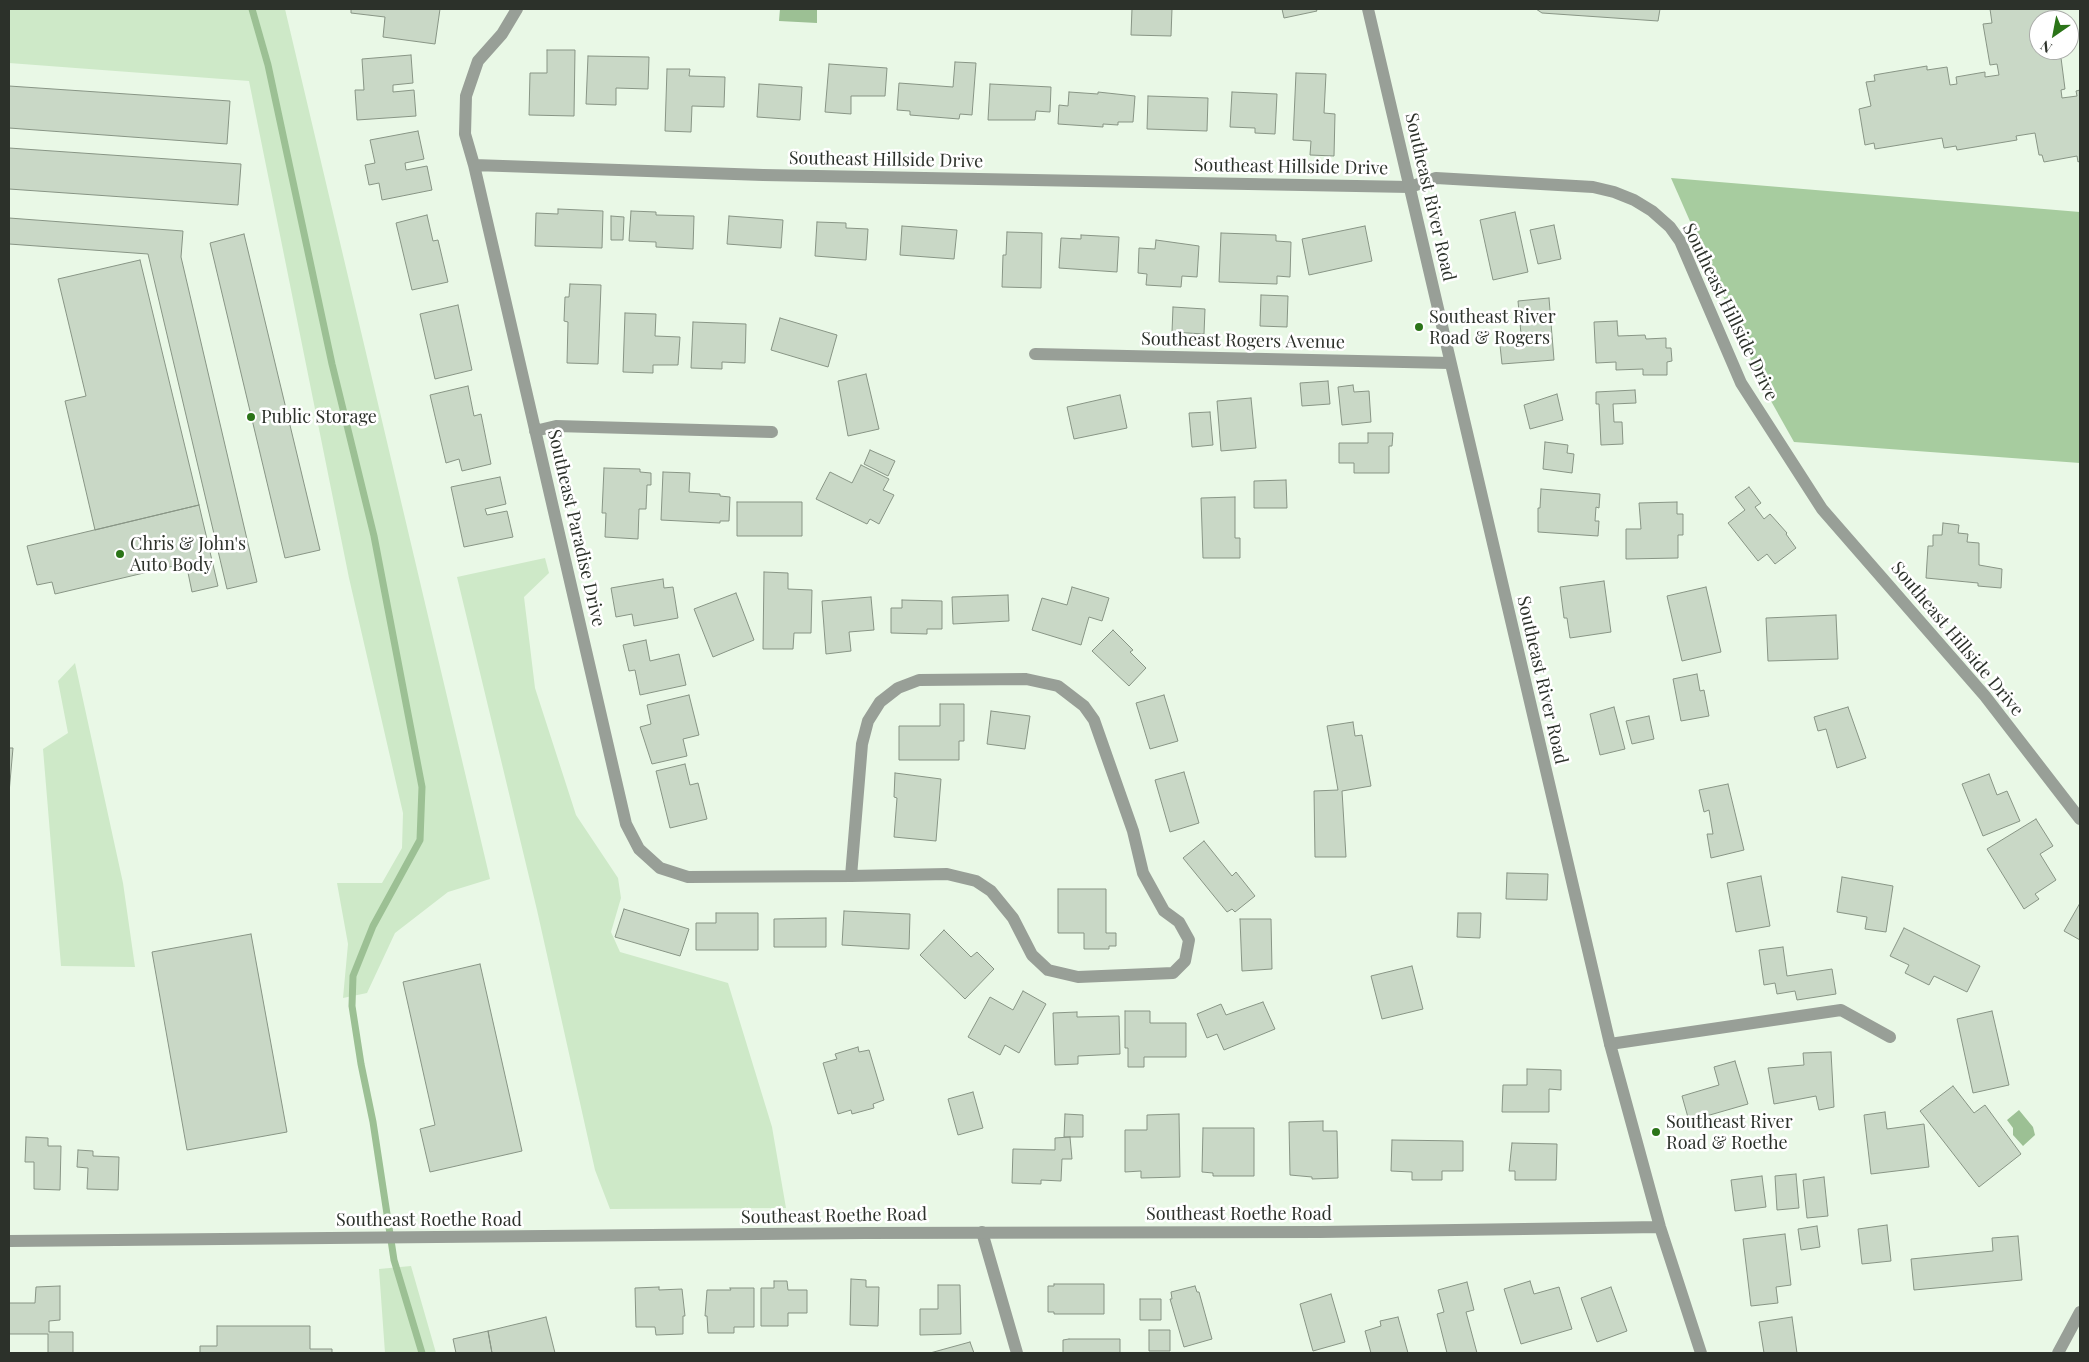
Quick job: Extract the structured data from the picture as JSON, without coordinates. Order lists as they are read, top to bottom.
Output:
{
  "streets": {
    "street": [
      "Southeast Hillside Drive",
      "Southeast River Road",
      "Southeast Rogers Avenue",
      "Southeast Paradise Drive",
      "Southeast Roethe Road"
    ]
  },
  "crossings": [
    ["Southeast Hillside Drive", "Southeast River Road"],
    ["Southeast Hillside Drive", "Southeast Paradise Drive"],
    ["Southeast River Road", "Southeast Rogers Avenue"],
    ["Southeast River Road", "Southeast Roethe Road"]
  ],
  "places": [
    "Southeast River Road & Rogers",
    "Public Storage",
    "Chris & John's Auto Body",
    "Southeast River Road & Roethe"
  ],
  "north": "bottom left"
}
